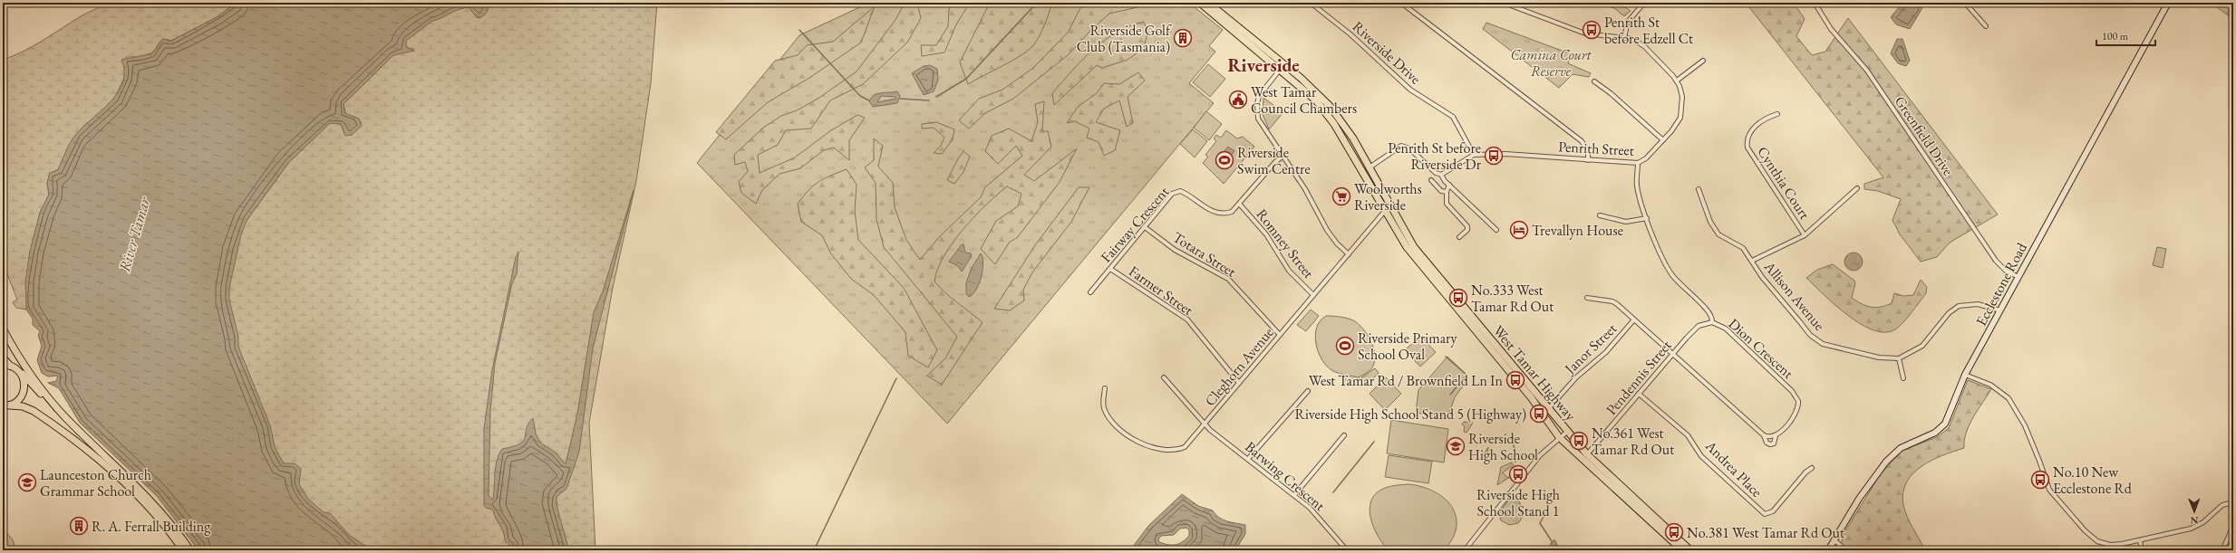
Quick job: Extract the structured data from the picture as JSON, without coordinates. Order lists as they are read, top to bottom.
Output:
{
  "streets": {
    "highway": ["West Tamar Highway"],
    "main road": ["Ecclestone Road"],
    "street": [
      "Riverside Drive",
      "Greenfield Drive",
      "Penrith Street",
      "Cynthia Court",
      "Fairway Crescent",
      "Romney Street",
      "Totara Street",
      "Farmer Street",
      "Allison Avenue",
      "Janor Street",
      "Dion Crescent",
      "Cleghorn Avenue",
      "Pendennis Street",
      "Andrea Place",
      "Barwing Crescent"
    ]
  },
  "crossings": [
    ["Riverside Drive", "Penrith Street"],
    ["Greenfield Drive", "Ecclestone Road"],
    ["Penrith Street", "Dion Crescent"],
    ["Fairway Crescent", "Romney Street"],
    ["Fairway Crescent", "Totara Street"],
    ["Fairway Crescent", "Farmer Street"],
    ["Romney Street", "Cleghorn Avenue"],
    ["Totara Street", "Cleghorn Avenue"],
    ["Farmer Street", "Cleghorn Avenue"],
    ["Janor Street", "Dion Crescent"],
    ["Janor Street", "West Tamar Highway"],
    ["Dion Crescent", "Pendennis Street"],
    ["Cleghorn Avenue", "West Tamar Highway"],
    ["Cleghorn Avenue", "Barwing Crescent"],
    ["West Tamar Highway", "Pendennis Street"],
    ["Pendennis Street", "Andrea Place"]
  ],
  "districts": ["Riverside"],
  "water": ["River Tamar"],
  "parks": ["Camina Court Reserve"],
  "places": {
    "bus stop": [
      "Penrith St before Edzell Ct",
      "Penrith St before Riverside Dr",
      "No.333 West Tamar Rd Out",
      "West Tamar Rd / Brownfield Ln In",
      "Riverside High School Stand 5 (Highway)",
      "No.361 West Tamar Rd Out",
      "Riverside High School Stand 1",
      "No.10 New Ecclestone Rd",
      "No.381 West Tamar Rd Out"
    ],
    "building": ["Riverside Golf Club (Tasmania)", "R. A. Ferrall Building"],
    "public building": ["West Tamar Council Chambers"],
    "sports": ["Riverside Swim Centre", "Riverside Primary School Oval"],
    "supermarket": ["Woolworths Riverside"],
    "hotel": ["Trevallyn House"],
    "school or university": ["Riverside High School", "Launceston Church Grammar School"]
  },
  "scale_bar": "100 m",
  "north": "bottom"
}
